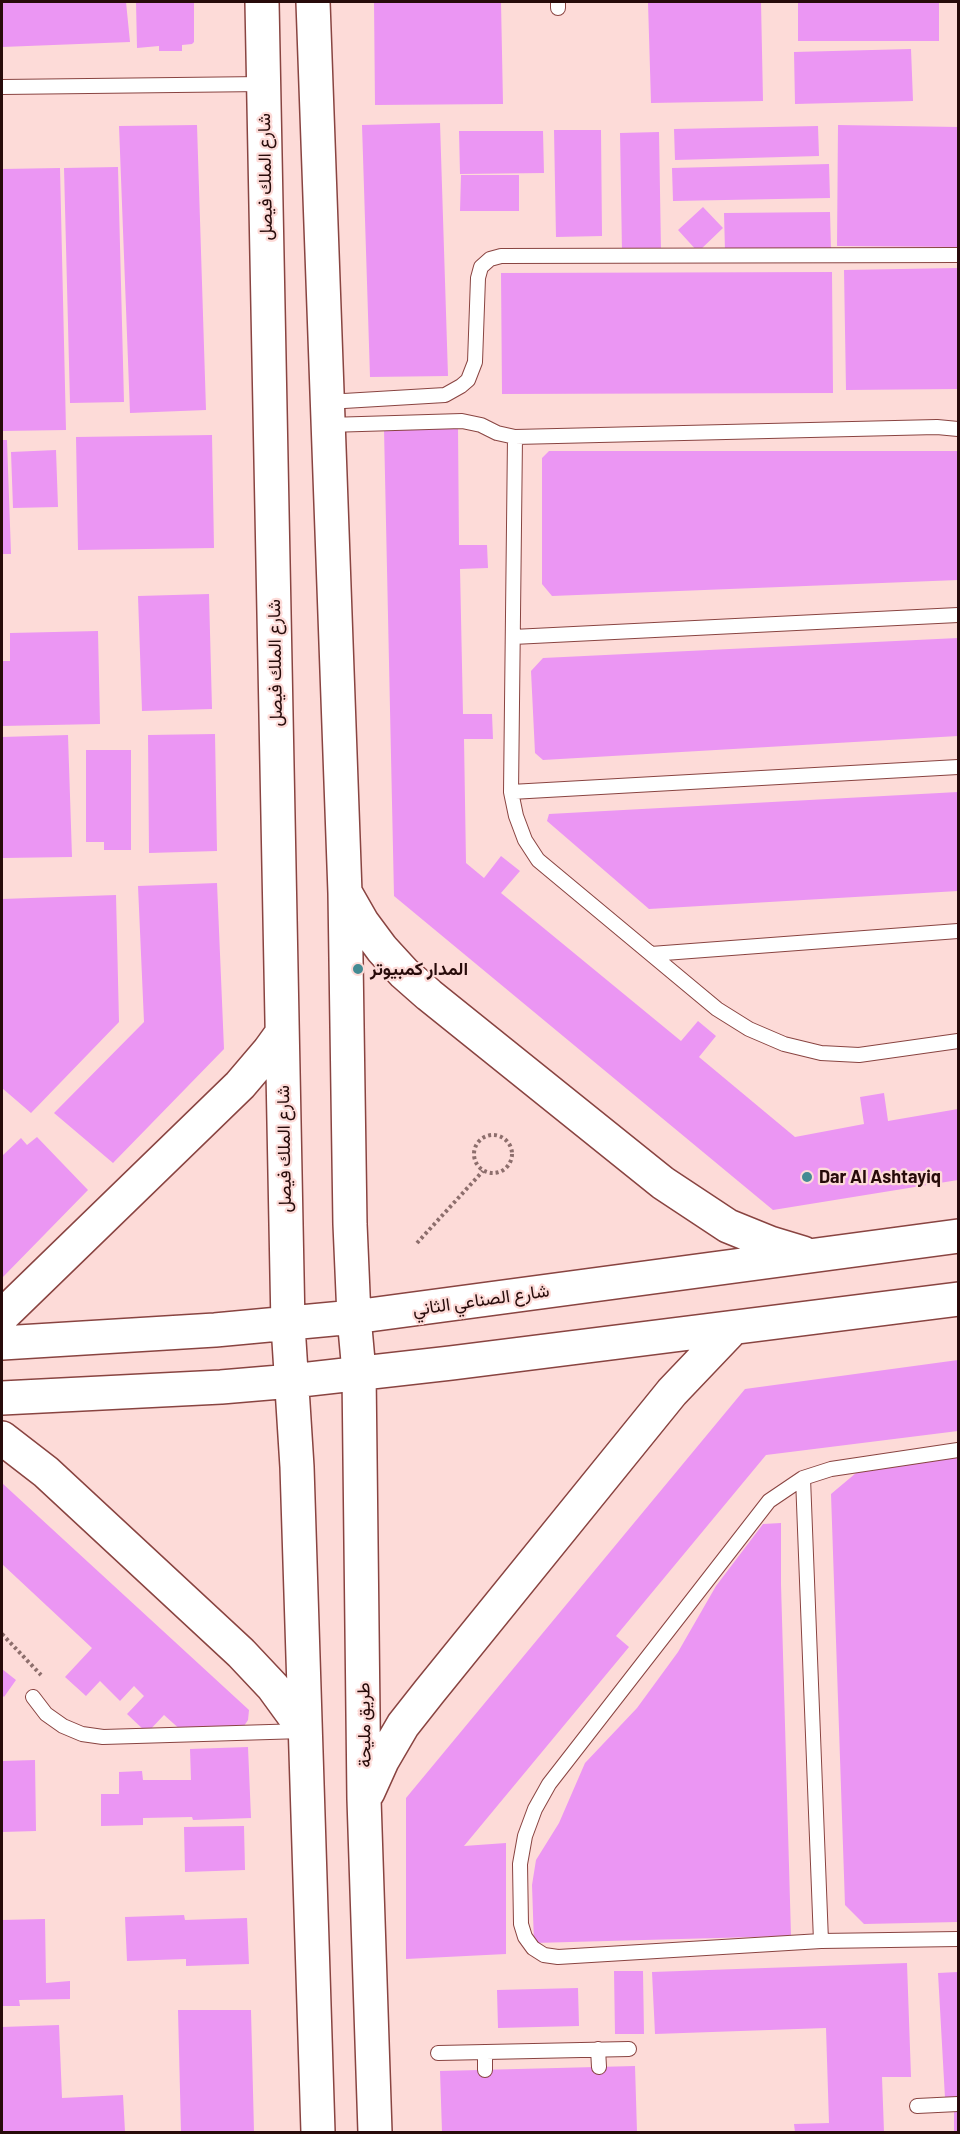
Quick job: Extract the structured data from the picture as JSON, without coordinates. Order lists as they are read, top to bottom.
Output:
{
  "streets": {
    "main road": ["شارع الملك فيصل", "شارع الصناعي الثاني", "طريق مليحة"]
  },
  "crossings": [
    ["شارع الملك فيصل", "شارع الصناعي الثاني"],
    ["شارع الصناعي الثاني", "طريق مليحة"]
  ],
  "places": ["المدار کمبیوتر", "Dar Al Ashtayiq"]
}
